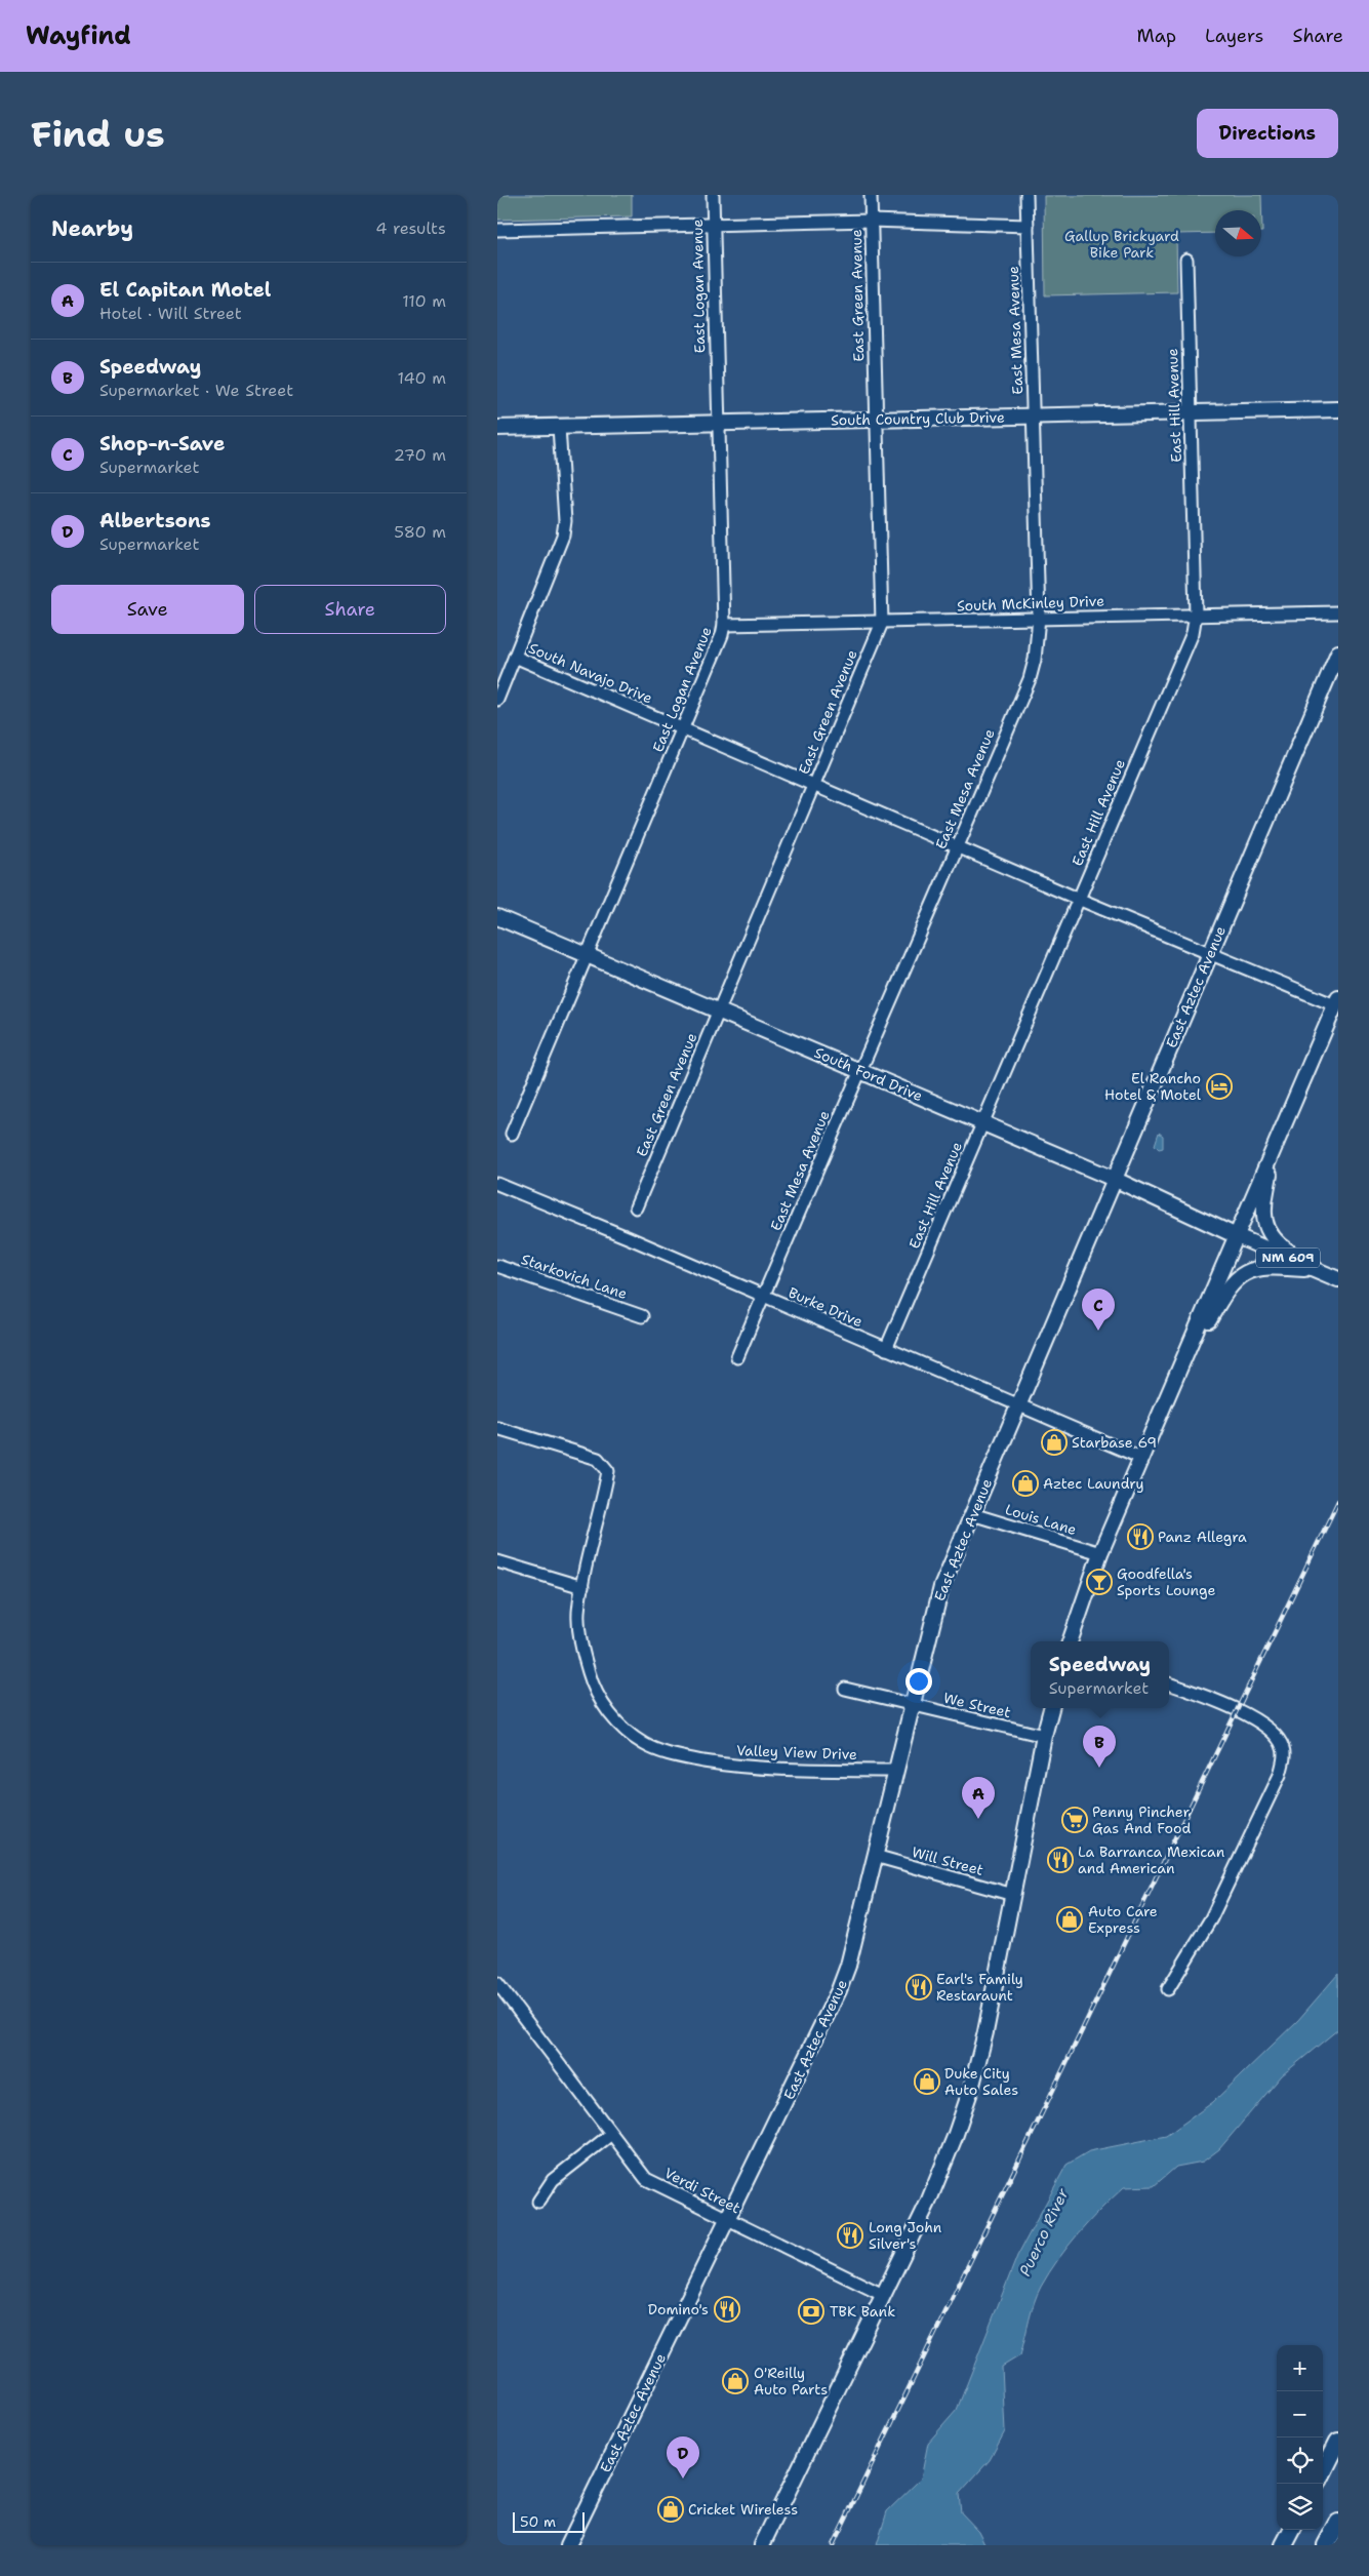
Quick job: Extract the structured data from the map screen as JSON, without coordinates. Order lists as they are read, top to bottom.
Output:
{
  "streets": {
    "main road": [
      "South Country Club Drive",
      "East Aztec Avenue",
      "South Ford Drive",
      "NM 609"
    ],
    "street": [
      "East Logan Avenue",
      "East Green Avenue",
      "East Mesa Avenue",
      "East Hill Avenue",
      "South McKinley Drive",
      "South Navajo Drive",
      "Starkovich Lane",
      "Burke Drive",
      "Louis Lane",
      "We Street",
      "Valley View Drive",
      "Will Street",
      "Verdi Street"
    ]
  },
  "crossings": [
    ["East Logan Avenue", "South Country Club Drive"],
    ["East Logan Avenue", "South McKinley Drive"],
    ["East Logan Avenue", "South Navajo Drive"],
    ["East Logan Avenue", "South Ford Drive"],
    ["East Green Avenue", "South Country Club Drive"],
    ["East Green Avenue", "South McKinley Drive"],
    ["East Green Avenue", "South Navajo Drive"],
    ["East Green Avenue", "South Ford Drive"],
    ["East Mesa Avenue", "South Country Club Drive"],
    ["East Mesa Avenue", "South McKinley Drive"],
    ["East Mesa Avenue", "South Navajo Drive"],
    ["East Mesa Avenue", "South Ford Drive"],
    ["East Mesa Avenue", "Burke Drive"],
    ["East Hill Avenue", "South Country Club Drive"],
    ["East Hill Avenue", "South McKinley Drive"],
    ["East Hill Avenue", "South Navajo Drive"],
    ["East Hill Avenue", "South Ford Drive"],
    ["East Hill Avenue", "Burke Drive"],
    ["South Navajo Drive", "East Aztec Avenue"],
    ["East Aztec Avenue", "South Ford Drive"],
    ["East Aztec Avenue", "Burke Drive"],
    ["East Aztec Avenue", "Louis Lane"],
    ["East Aztec Avenue", "We Street"],
    ["East Aztec Avenue", "Valley View Drive"],
    ["East Aztec Avenue", "Will Street"],
    ["East Aztec Avenue", "Verdi Street"],
    ["South Ford Drive", "NM 609"]
  ],
  "water": ["Puerco River"],
  "parks": ["Gallup Brickyard Bike Park"],
  "places": {
    "hotel": ["El Rancho Hotel & Motel"],
    "shop": [
      "Starbase 69",
      "Aztec Laundry",
      "Auto Care Express",
      "Duke City Auto Sales",
      "O'Reilly Auto Parts",
      "Cricket Wireless"
    ],
    "restaurant": [
      "Panz Allegra",
      "La Barranca Mexican and American",
      "Earl's Family Restaraunt",
      "Long John Silver's",
      "Domino's"
    ],
    "bar": ["Goodfella's Sports Lounge"],
    "supermarket": ["Penny Pincher Gas And Food"],
    "bank": ["TBK Bank"]
  },
  "scale_bar": "50 m",
  "north": "right",
  "page": {
    "header": "Wayfind",
    "nav": ["Map", "Layers", "Share"],
    "buttons": [
      "Directions",
      ["Save", "Share"]
    ],
    "title": "Find us",
    "heading": ["Nearby", "4 results"],
    "list": [
      {
        "mark": "A",
        "name": "El Capitan Motel",
        "note": "Hotel · Will Street",
        "value": "110 m"
      },
      {
        "mark": "B",
        "name": "Speedway",
        "note": "Supermarket · We Street",
        "value": "140 m"
      },
      {
        "mark": "C",
        "name": "Shop-n-Save",
        "note": "Supermarket",
        "value": "270 m"
      },
      {
        "mark": "D",
        "name": "Albertsons",
        "note": "Supermarket",
        "value": "580 m"
      }
    ],
    "pins": [
      "C",
      "B",
      "A",
      "D"
    ],
    "popup": ["Speedway", "Supermarket"],
    "map_buttons": ["+", "−"],
    "scale": "50 m"
  }
}
